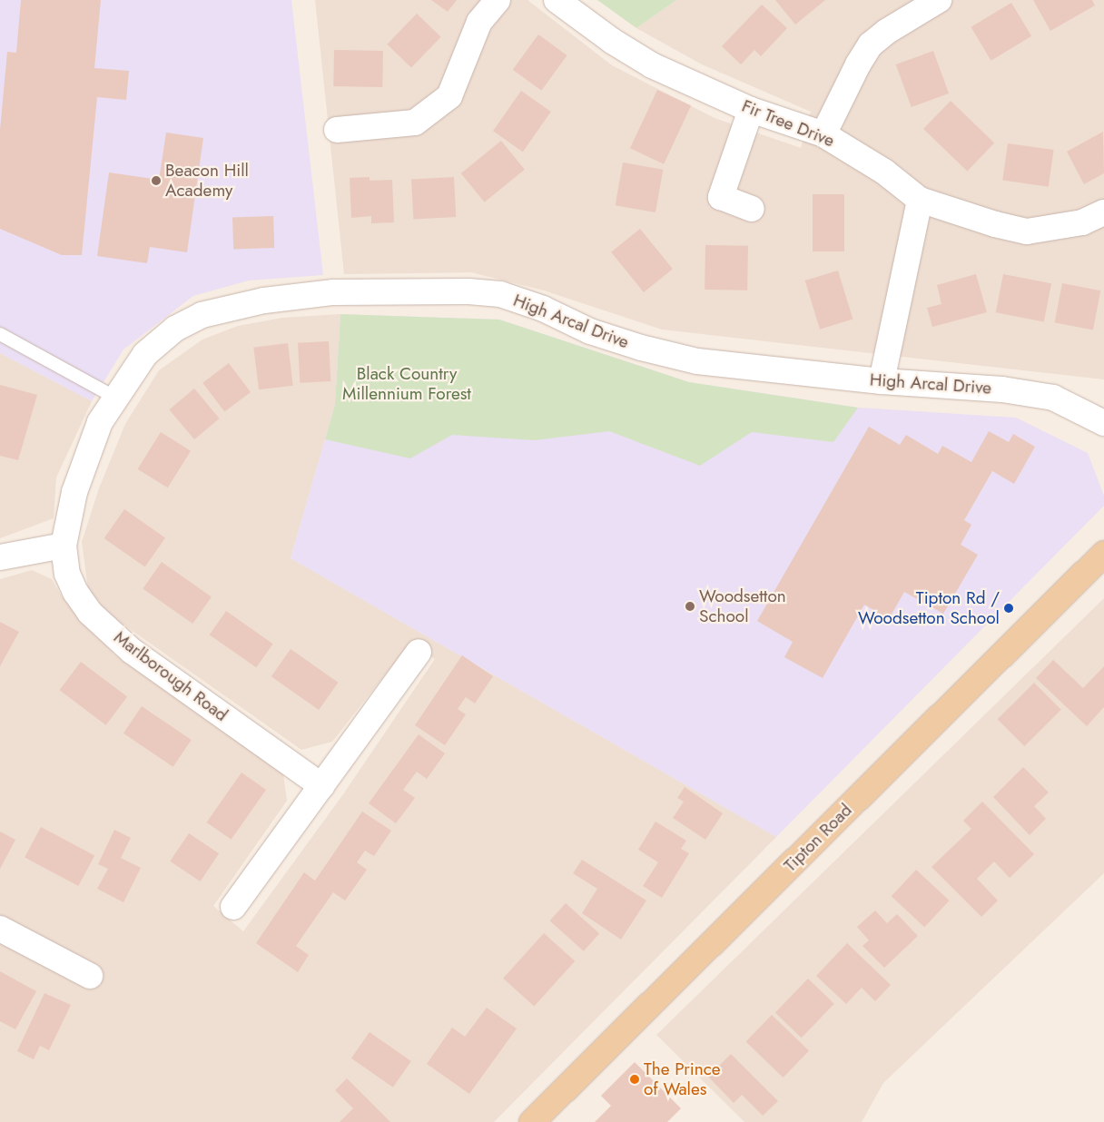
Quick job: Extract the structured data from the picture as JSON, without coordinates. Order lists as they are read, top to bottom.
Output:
{
  "streets": {
    "main road": ["Tipton Road"],
    "street": ["Fir Tree Drive", "High Arcal Drive", "Marlborough Road"]
  },
  "crossings": [
    ["High Arcal Drive", "Marlborough Road"]
  ],
  "parks": ["Black Country Millennium Forest"],
  "places": [
    "Beacon Hill Academy",
    "Woodsetton School",
    "Tipton Rd / Woodsetton School",
    "The Prince of Wales"
  ]
}
